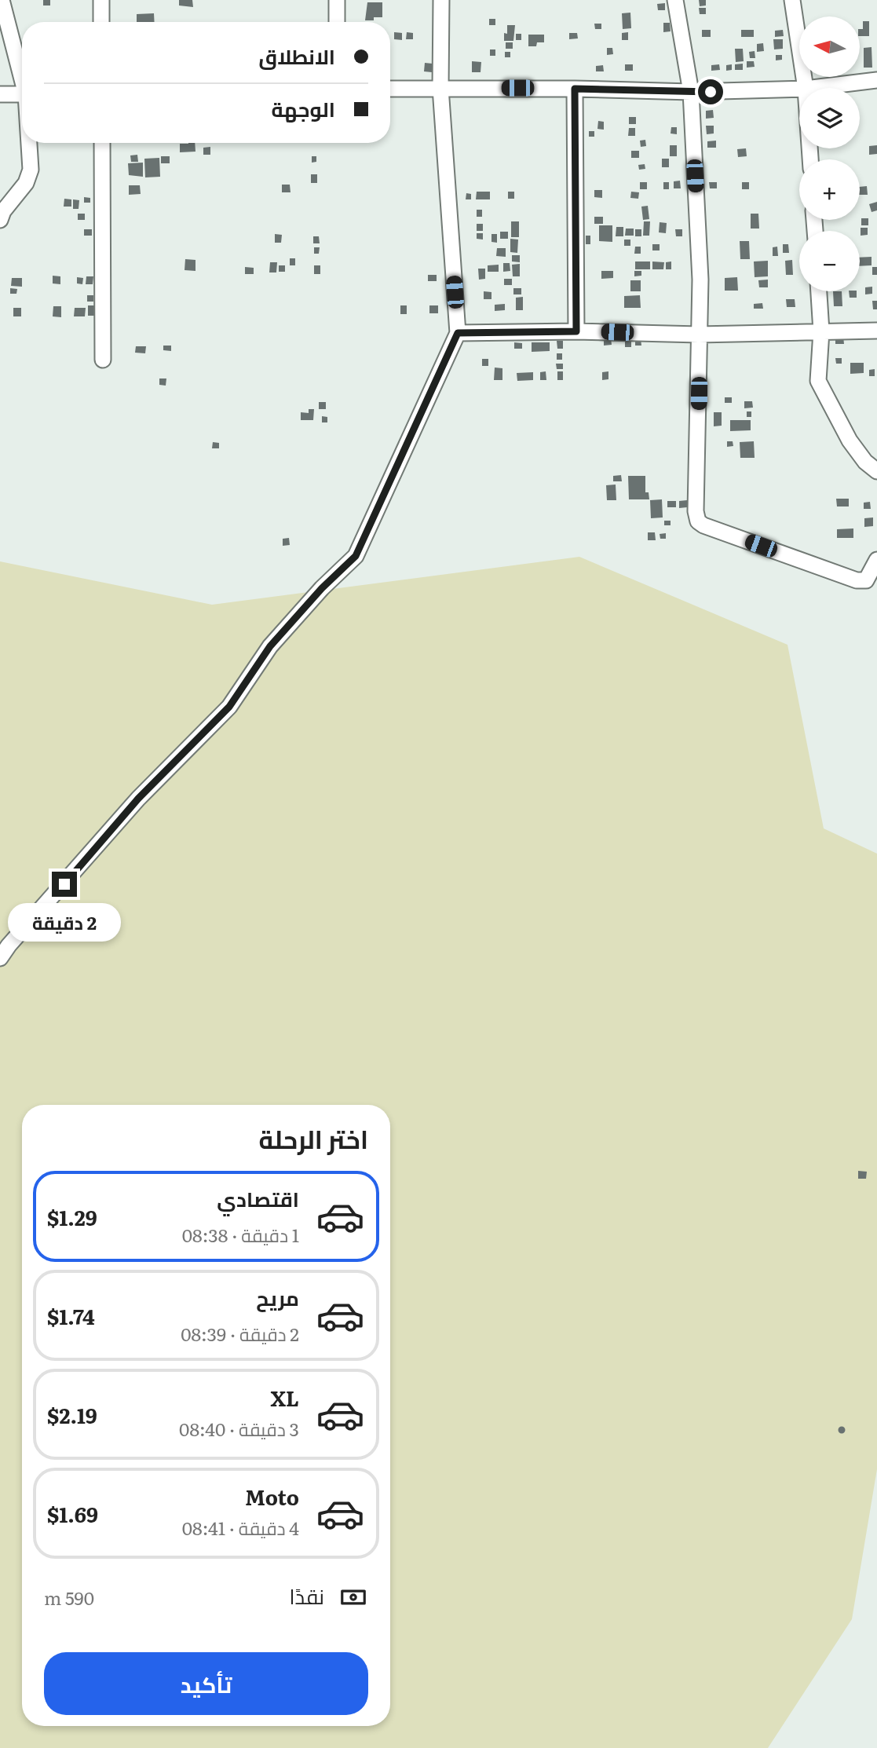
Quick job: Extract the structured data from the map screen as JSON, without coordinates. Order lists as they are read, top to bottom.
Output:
{
  "north": "left",
  "page": {
    "map_buttons": ["+", "−"],
    "banner": ["الانطلاق", "الوجهة"],
    "bubble": "2 دقيقة",
    "heading": "اختر الرحلة",
    "list": [
      {
        "name": "اقتصادي",
        "note": "1 دقيقة · 08:38",
        "value": "$1.29"
      },
      {
        "name": "مريح",
        "note": "2 دقيقة · 08:39",
        "value": "$1.74"
      },
      {
        "name": "XL",
        "note": "3 دقيقة · 08:40",
        "value": "$2.19"
      },
      {
        "name": "Moto",
        "note": "4 دقيقة · 08:41",
        "value": "$1.69"
      }
    ],
    "pay": ["نقدًا", "590 m"],
    "buttons": "تأكيد"
  }
}
